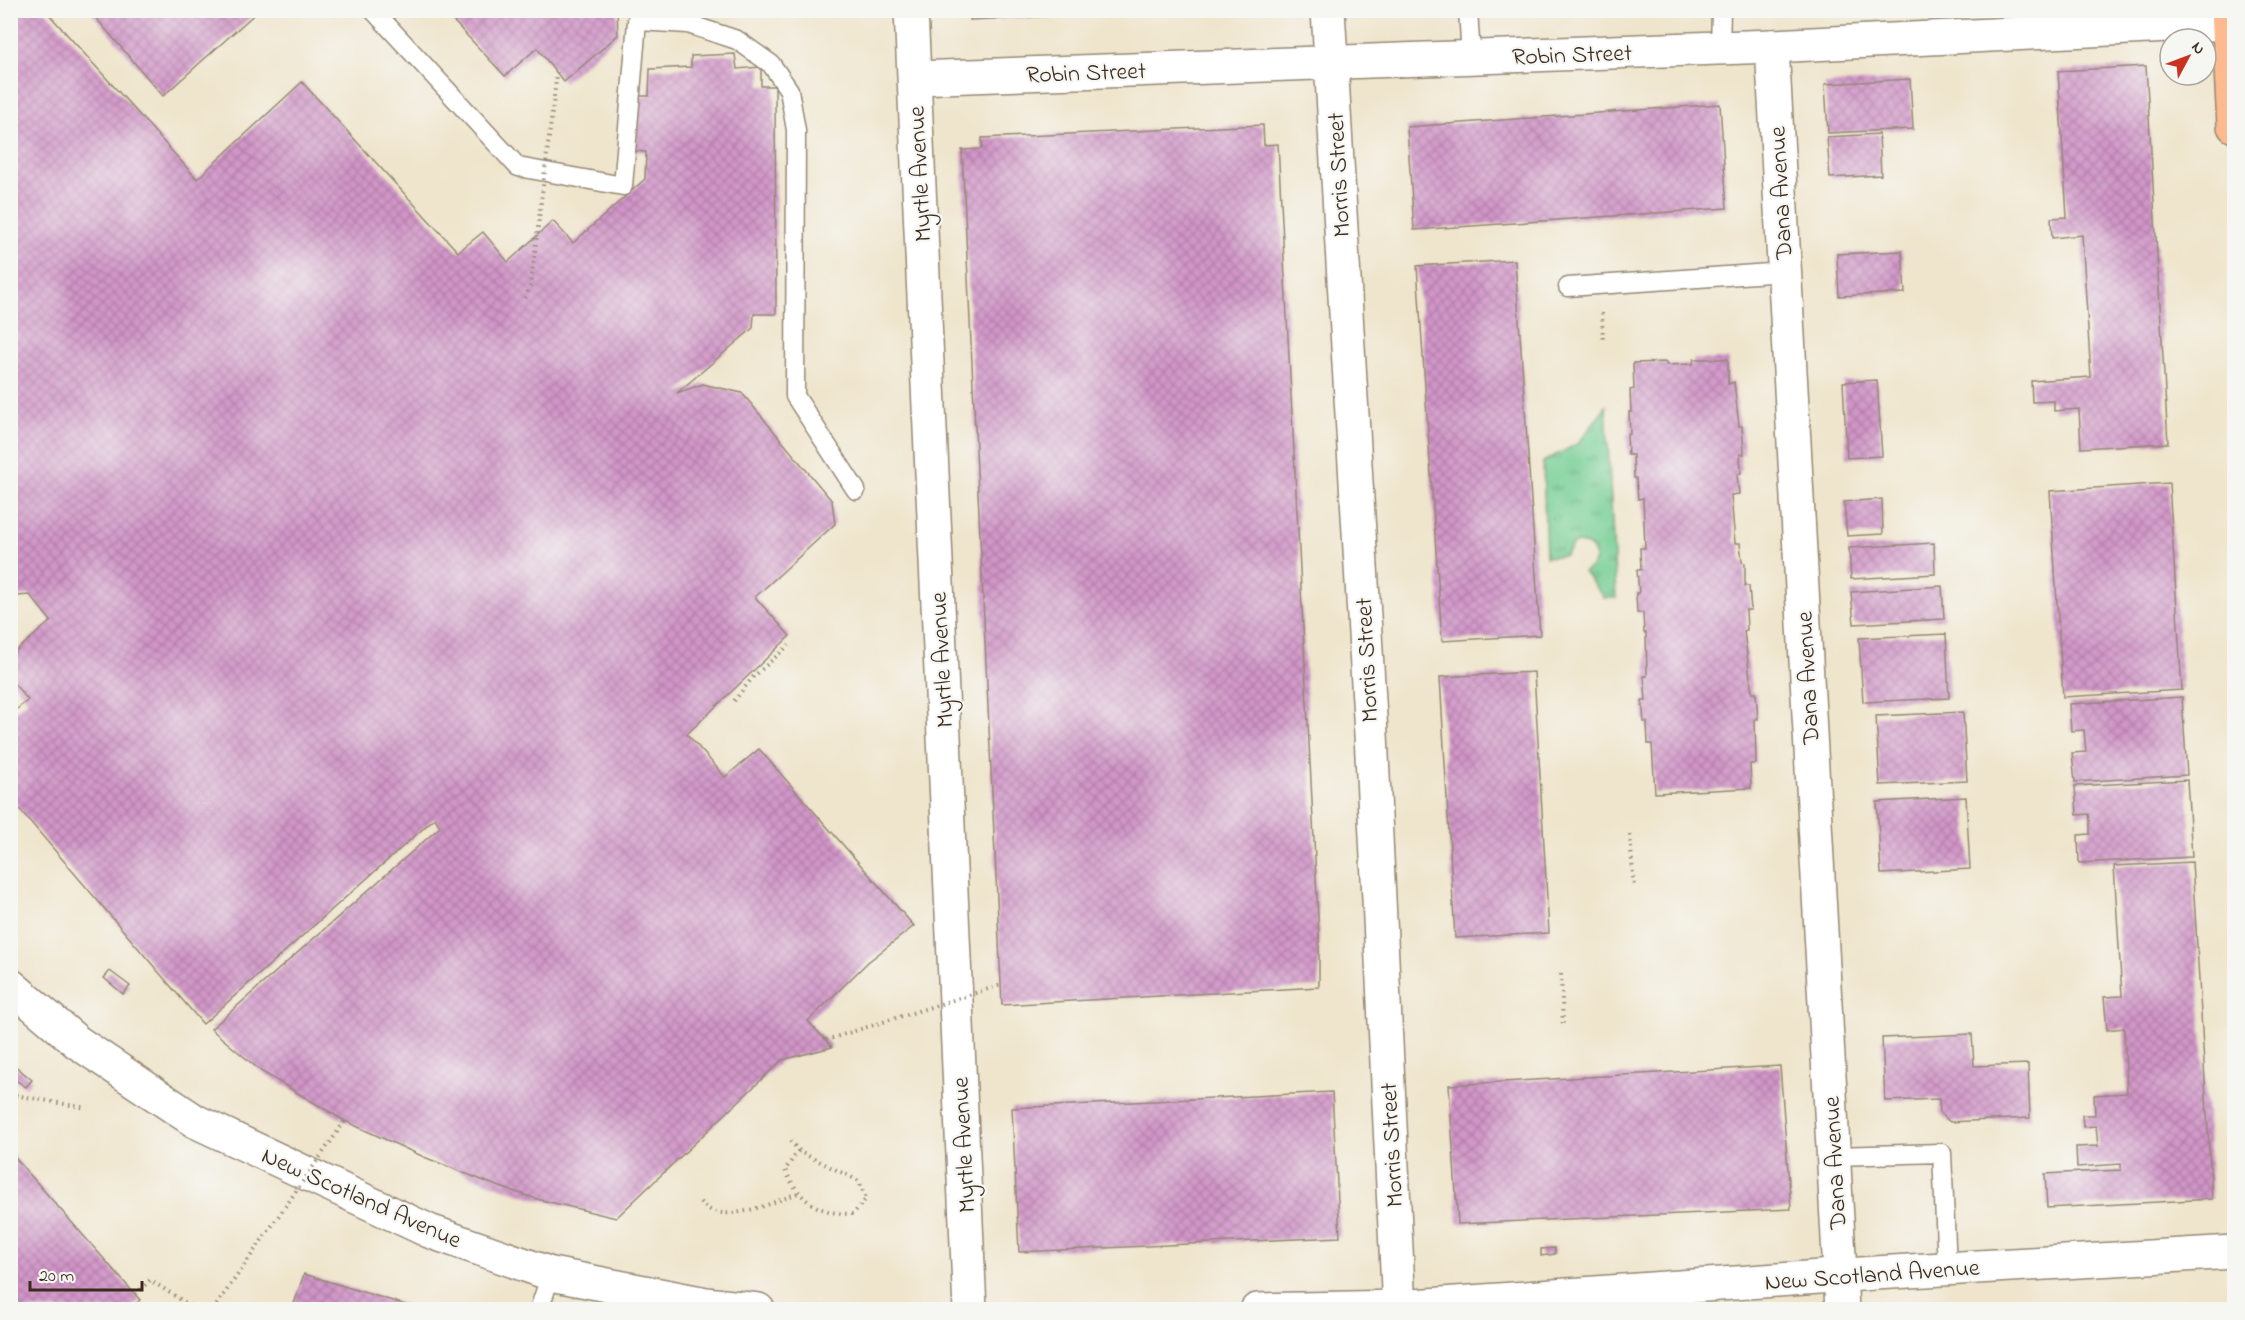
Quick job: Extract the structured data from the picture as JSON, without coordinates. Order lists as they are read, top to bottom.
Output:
{
  "streets": {
    "street": [
      "Robin Street",
      "Myrtle Avenue",
      "Morris Street",
      "Dana Avenue",
      "New Scotland Avenue"
    ]
  },
  "crossings": [
    ["Robin Street", "Myrtle Avenue"],
    ["Robin Street", "Morris Street"],
    ["Robin Street", "Dana Avenue"],
    ["Morris Street", "New Scotland Avenue"],
    ["Dana Avenue", "New Scotland Avenue"]
  ],
  "scale_bar": "20 m",
  "north": "top right"
}
